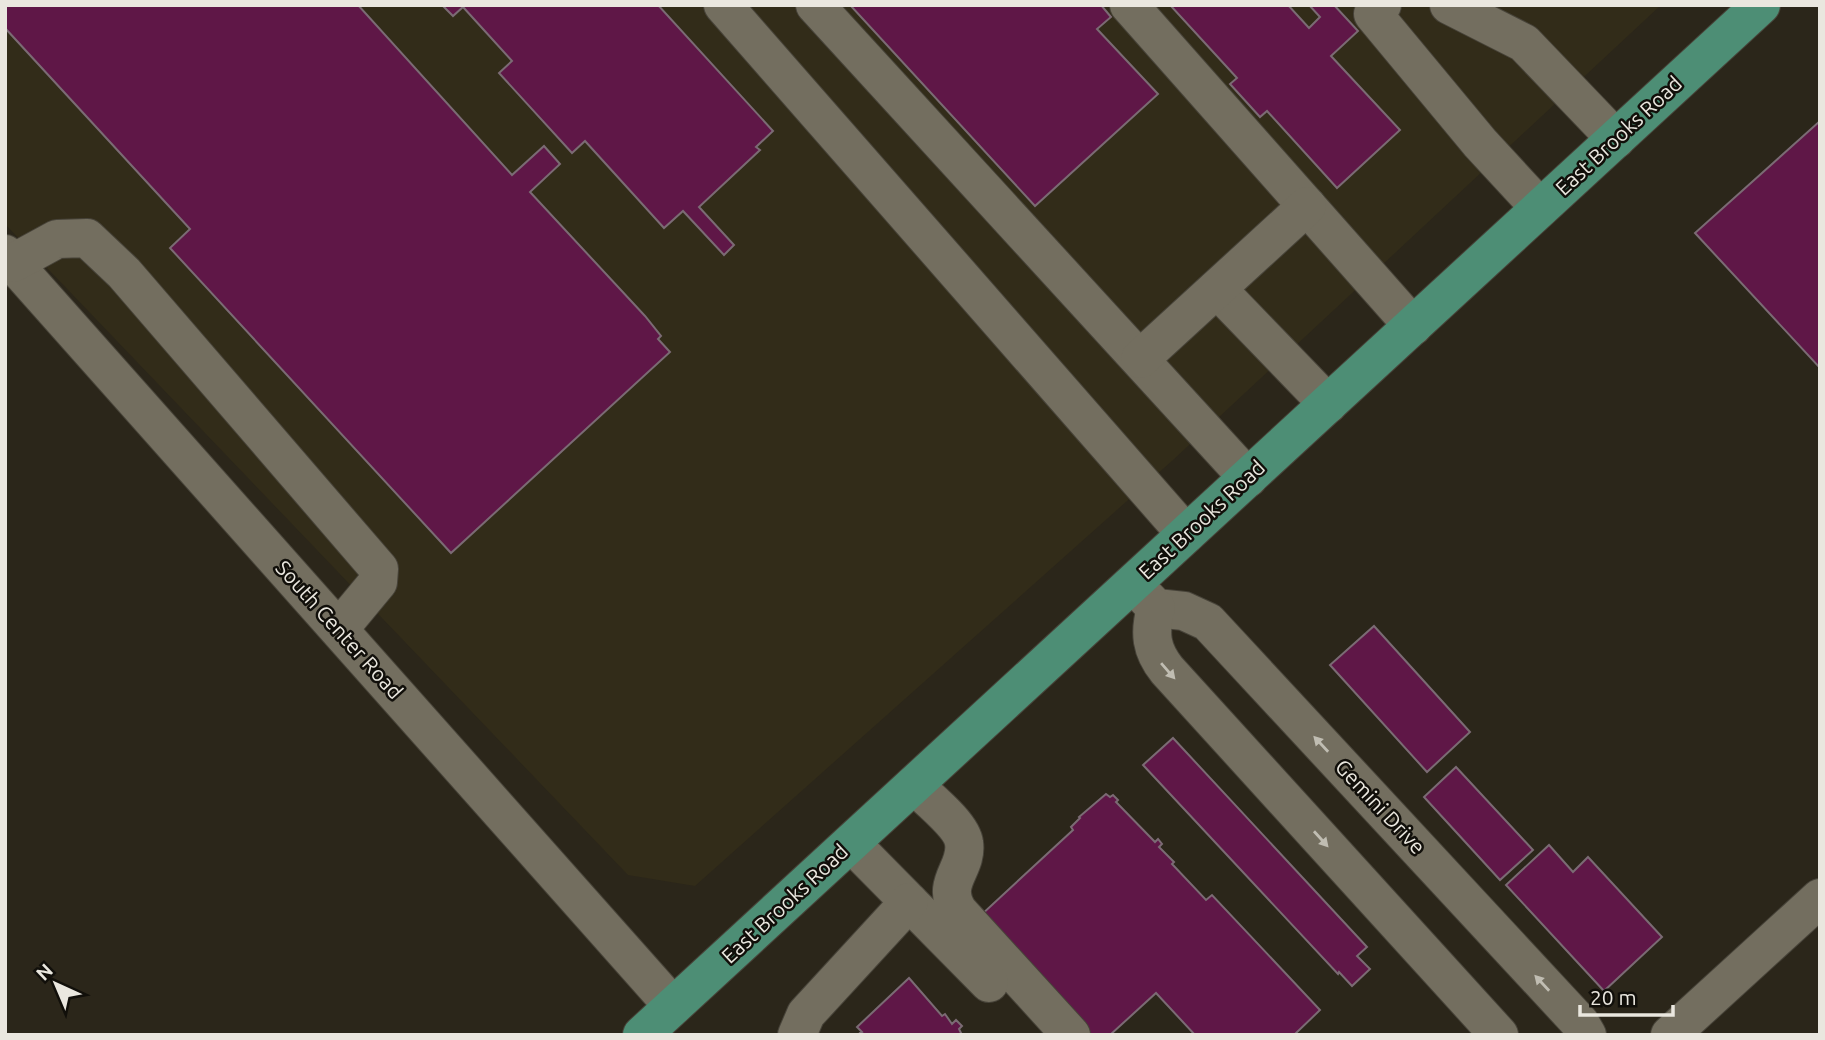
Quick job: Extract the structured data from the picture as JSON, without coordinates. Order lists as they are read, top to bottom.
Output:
{
  "streets": {
    "main road": ["East Brooks Road"],
    "street": ["South Center Road", "Gemini Drive"]
  },
  "crossings": [
    ["East Brooks Road", "South Center Road"],
    ["East Brooks Road", "Gemini Drive"]
  ],
  "scale_bar": "20 m",
  "north": "top left"
}
